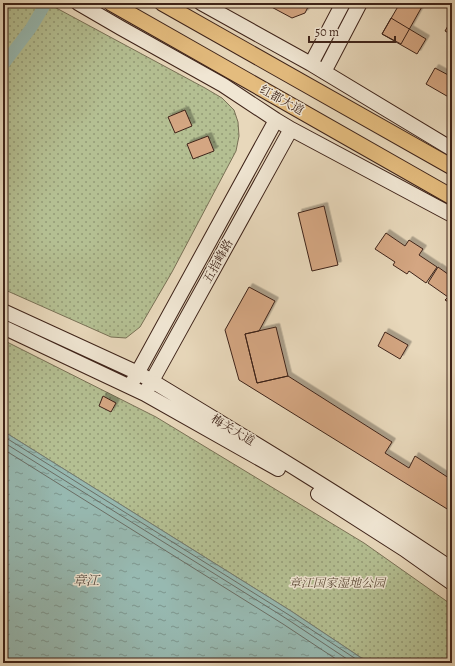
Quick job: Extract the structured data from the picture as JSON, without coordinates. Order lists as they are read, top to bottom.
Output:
{
  "streets": {
    "main road": ["红都大道", "五指峰路", "梅关大道"]
  },
  "crossings": [
    ["五指峰路", "梅关大道"]
  ],
  "water": ["章江"],
  "parks": ["章江国家湿地公园"],
  "scale_bar": "50 m"
}
